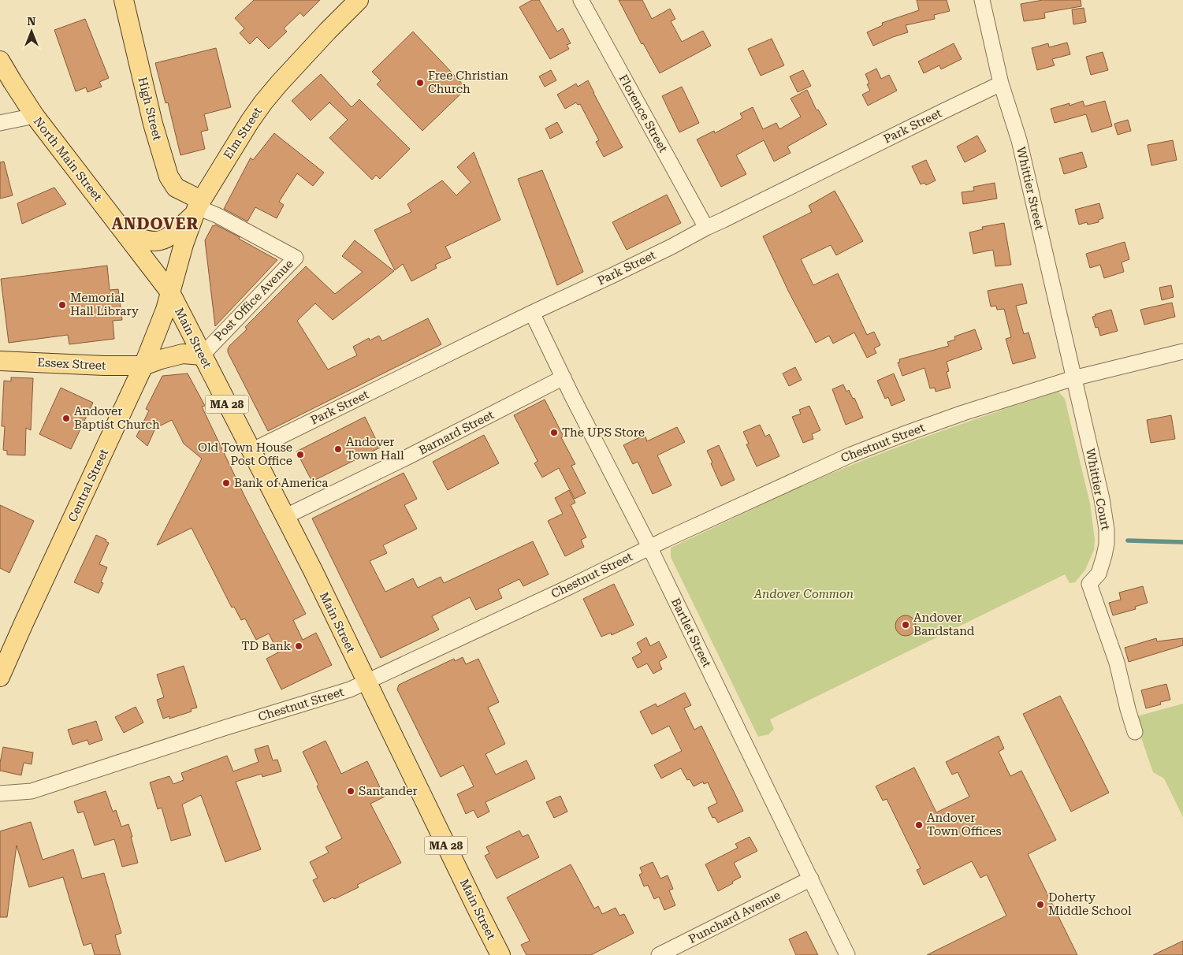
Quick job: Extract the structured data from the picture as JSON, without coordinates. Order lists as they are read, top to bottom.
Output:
{
  "streets": {
    "main road": [
      "High Street",
      "Elm Street",
      "North Main Street",
      "Main Street",
      "Essex Street",
      "MA 28",
      "Central Street"
    ],
    "street": [
      "Florence Street",
      "Park Street",
      "Whittier Street",
      "Post Office Avenue",
      "Barnard Street",
      "Chestnut Street",
      "Whittier Court",
      "Bartlet Street",
      "Punchard Avenue"
    ]
  },
  "crossings": [
    ["High Street", "Elm Street"],
    ["High Street", "Post Office Avenue"],
    ["Florence Street", "Park Street"],
    ["Park Street", "Whittier Street"],
    ["Park Street", "Main Street"],
    ["Park Street", "Bartlet Street"],
    ["Elm Street", "North Main Street"],
    ["Elm Street", "Post Office Avenue"],
    ["Elm Street", "Main Street"],
    ["Elm Street", "Central Street"],
    ["North Main Street", "Main Street"],
    ["North Main Street", "Central Street"],
    ["Whittier Street", "Chestnut Street"],
    ["Whittier Street", "Whittier Court"],
    ["Post Office Avenue", "Main Street"],
    ["Post Office Avenue", "Essex Street"],
    ["Main Street", "Essex Street"],
    ["Main Street", "Barnard Street"],
    ["Main Street", "Chestnut Street"],
    ["Main Street", "Central Street"],
    ["Essex Street", "Central Street"],
    ["Barnard Street", "Bartlet Street"],
    ["Chestnut Street", "Whittier Court"],
    ["Chestnut Street", "Bartlet Street"],
    ["Bartlet Street", "Punchard Avenue"]
  ],
  "districts": ["ANDOVER"],
  "parks": ["Andover Common"],
  "places": [
    "Free Christian Church",
    "Memorial Hall Library",
    "Andover Baptist Church",
    "The UPS Store",
    "Andover Town Hall",
    "Old Town House Post Office",
    "Bank of America",
    "Andover Bandstand",
    "TD Bank",
    "Santander",
    "Andover Town Offices",
    "Doherty Middle School"
  ],
  "north": "top"
}
